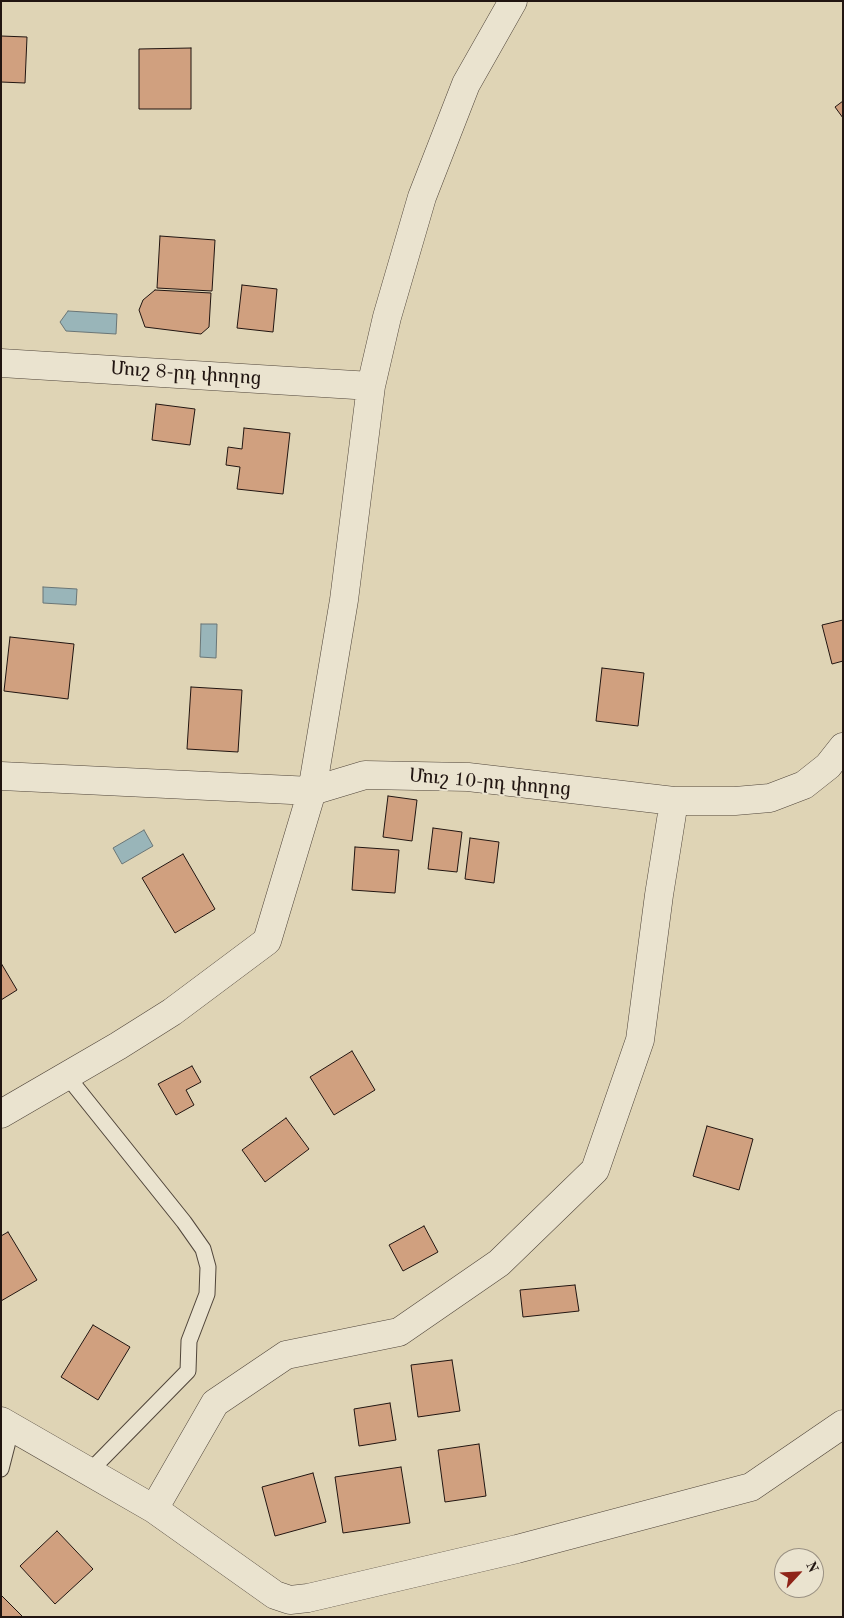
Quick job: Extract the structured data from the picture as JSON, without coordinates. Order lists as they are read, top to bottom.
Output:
{
  "streets": {
    "street": ["Մուշ 8-րդ փողոց", "Մուշ 10-րդ փողոց"]
  },
  "north": "top right"
}
